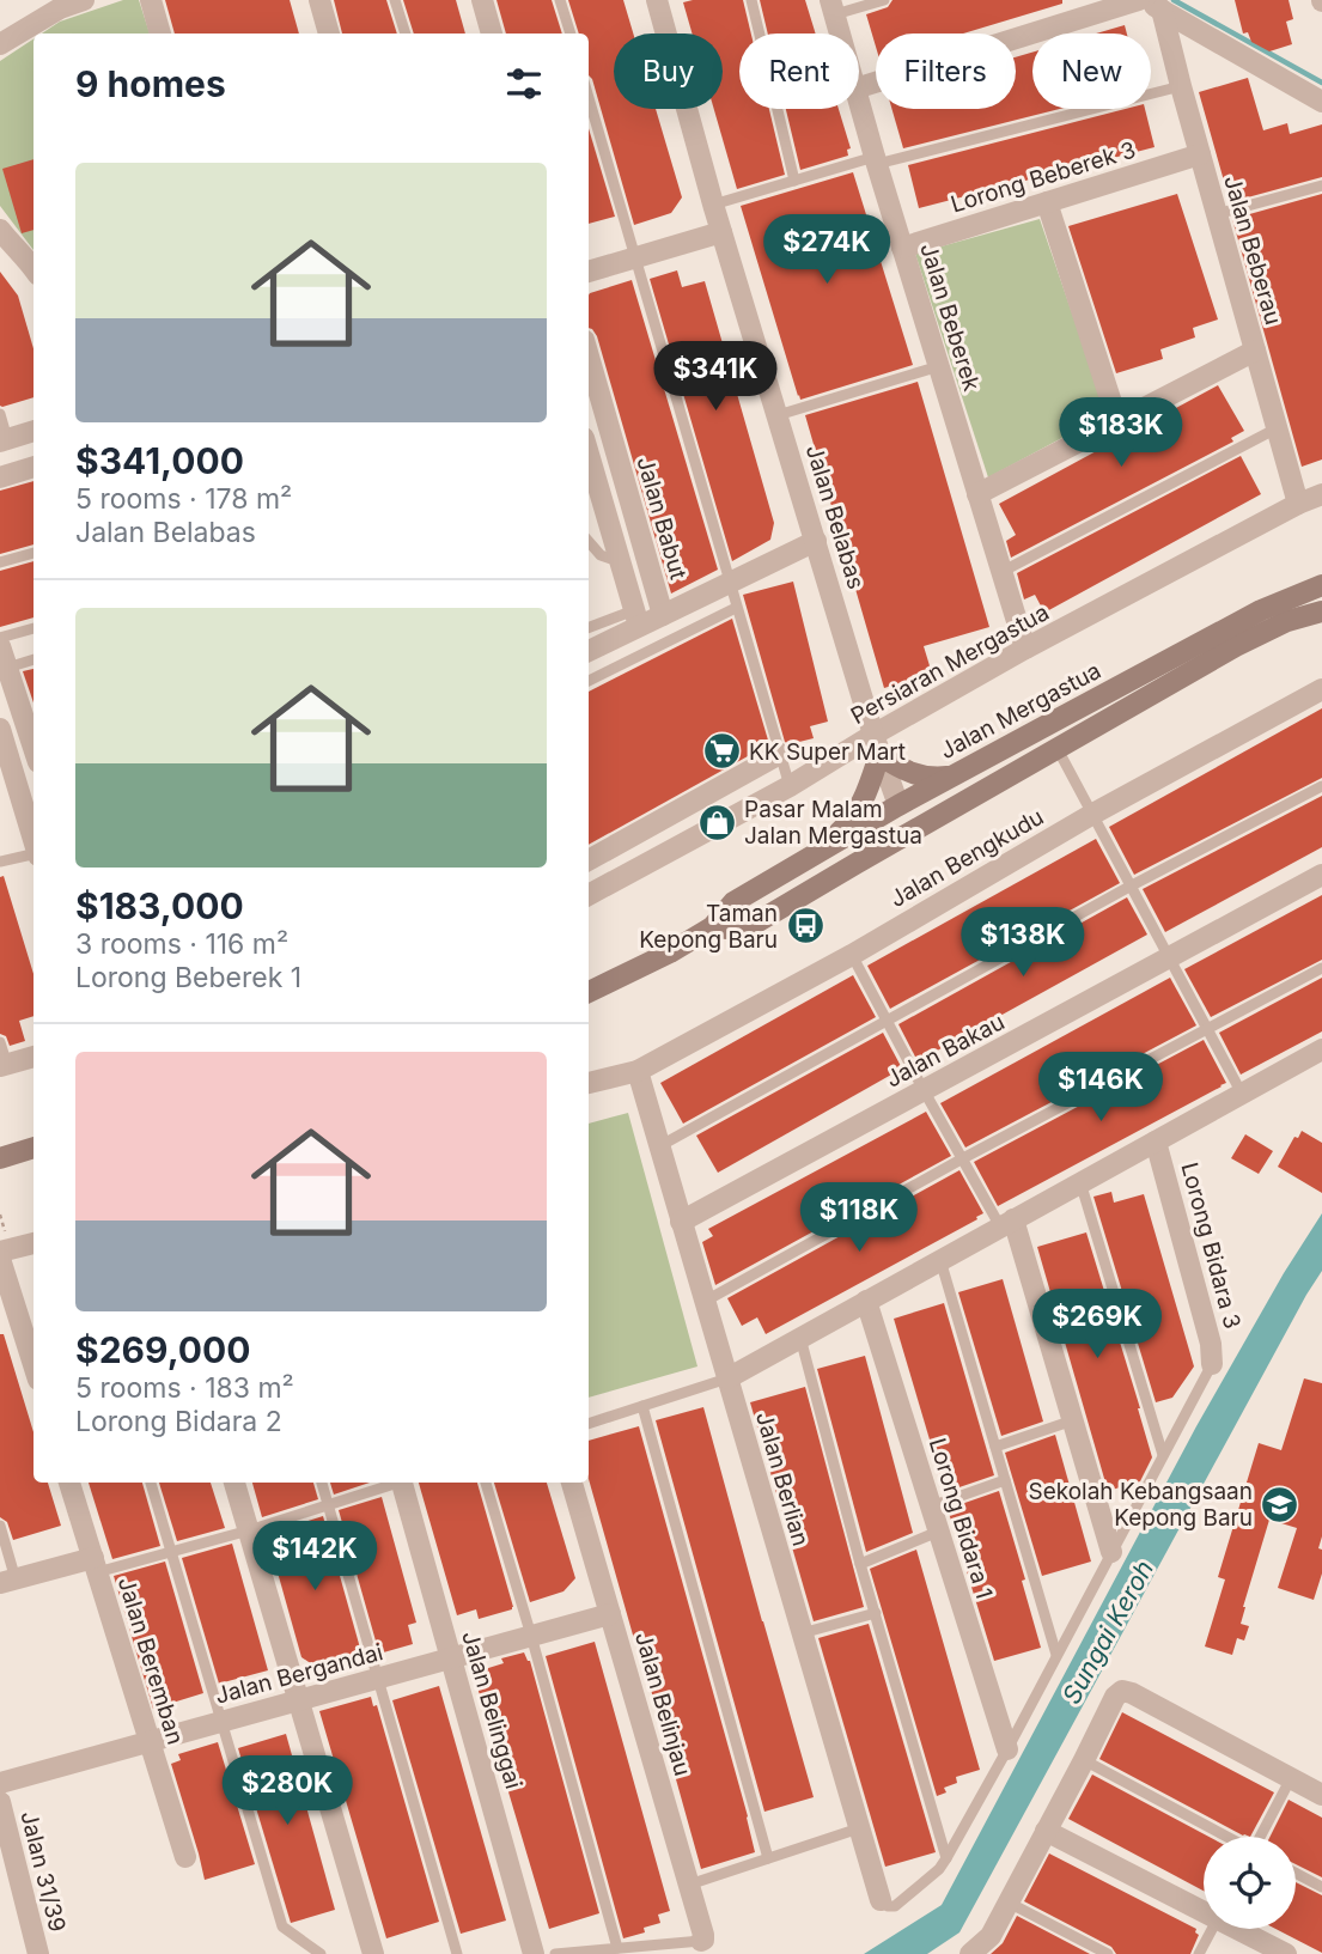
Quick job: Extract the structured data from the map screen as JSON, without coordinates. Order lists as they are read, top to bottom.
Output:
{
  "streets": {
    "main road": ["Jalan Mergastua"],
    "street": [
      "Lorong Beberek 3",
      "Jalan Beberau",
      "Jalan Beberek",
      "Jalan Belabas",
      "Jalan Babut",
      "Persiaran Mergastua",
      "Jalan Bengkudu",
      "Jalan Bakau",
      "Lorong Bidara 3",
      "Jalan Berlian",
      "Lorong Bidara 1",
      "Jalan Beremban",
      "Jalan Bergandai",
      "Jalan Belinjau",
      "Jalan Belinggai",
      "Jalan 31/39"
    ]
  },
  "crossings": [
    ["Lorong Beberek 3", "Jalan Beberau"],
    ["Lorong Beberek 3", "Jalan Beberek"],
    ["Jalan Beberau", "Persiaran Mergastua"],
    ["Jalan Beberek", "Persiaran Mergastua"],
    ["Jalan Belabas", "Persiaran Mergastua"],
    ["Jalan Belabas", "Jalan Mergastua"],
    ["Jalan Bengkudu", "Jalan Berlian"],
    ["Jalan Bakau", "Jalan Berlian"],
    ["Jalan Beremban", "Jalan Bergandai"],
    ["Jalan Bergandai", "Jalan Belinjau"],
    ["Jalan Bergandai", "Jalan Belinggai"]
  ],
  "water": ["Sungai Keroh"],
  "places": {
    "supermarket": ["KK Super Mart"],
    "shop": ["Pasar Malam Jalan Mergastua"],
    "bus stop": ["Taman Kepong Baru"],
    "school or university": ["Sekolah Kebangsaan Kepong Baru"]
  },
  "page": {
    "chip": [
      "Buy",
      "Rent",
      "Filters",
      "New"
    ],
    "heading": "9 homes",
    "list": [
      {
        "name": "$341,000",
        "note": "5 rooms · 178 m² · Jalan Belabas"
      },
      {
        "name": "$183,000",
        "note": "3 rooms · 116 m² · Lorong Beberek 1"
      },
      {
        "name": "$269,000",
        "note": "5 rooms · 183 m² · Lorong Bidara 2"
      }
    ],
    "price": [
      "$274K",
      "$341K",
      "$183K",
      "$138K",
      "$146K",
      "$118K",
      "$269K",
      "$142K",
      "$280K"
    ]
  }
}
